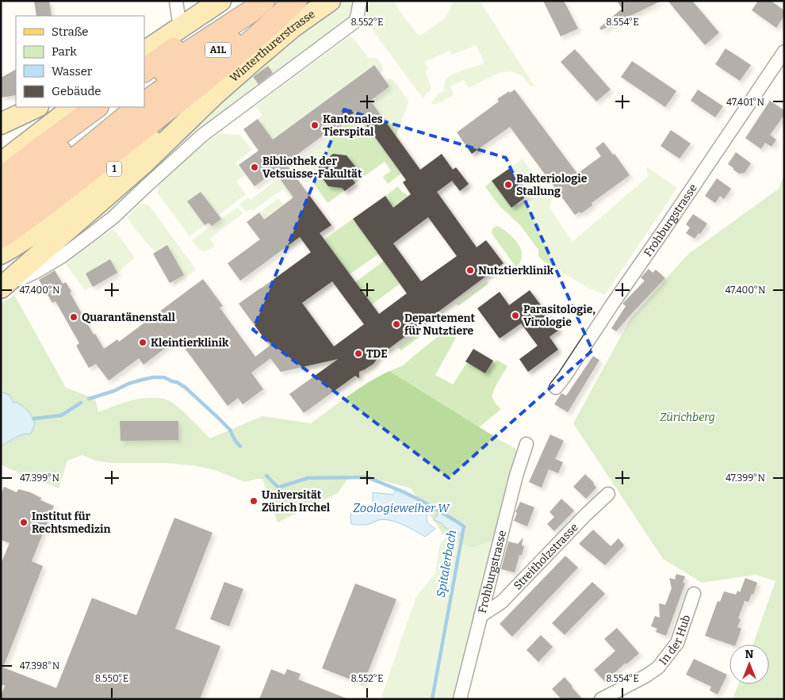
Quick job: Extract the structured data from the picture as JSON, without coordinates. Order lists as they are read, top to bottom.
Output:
{
  "streets": {
    "highway": ["A1L"],
    "main road": ["Winterthurerstrasse", "1"],
    "street": ["Frohburgstrasse", "Streitholzstrasse", "In der Hub"]
  },
  "crossings": [
    ["Winterthurerstrasse", "1"],
    ["Frohburgstrasse", "Streitholzstrasse"]
  ],
  "water": ["Zoologieweiher W", "Spitalerbach"],
  "parks": ["Zürichberg"],
  "places": [
    "Kantonales Tierspital",
    "Bibliothek der Vetsuisse-Fakultät",
    "Bakteriologie Stallung",
    "Nutztierklinik",
    "Parasitologie, Virologie",
    "Quarantänenstall",
    "Departement für Nutztiere",
    "Kleintierklinik",
    "TDE",
    "Universität Zürich Irchel",
    "Institut für Rechtsmedizin"
  ],
  "legend": [
    "Straße",
    "Park",
    "Wasser",
    "Gebäude"
  ],
  "north": "top",
  "coordinates": [
    "8.552°E",
    "8.554°E",
    "47.401°N",
    "47.400°N",
    "47.399°N",
    "47.398°N",
    "8.550°E"
  ]
}
